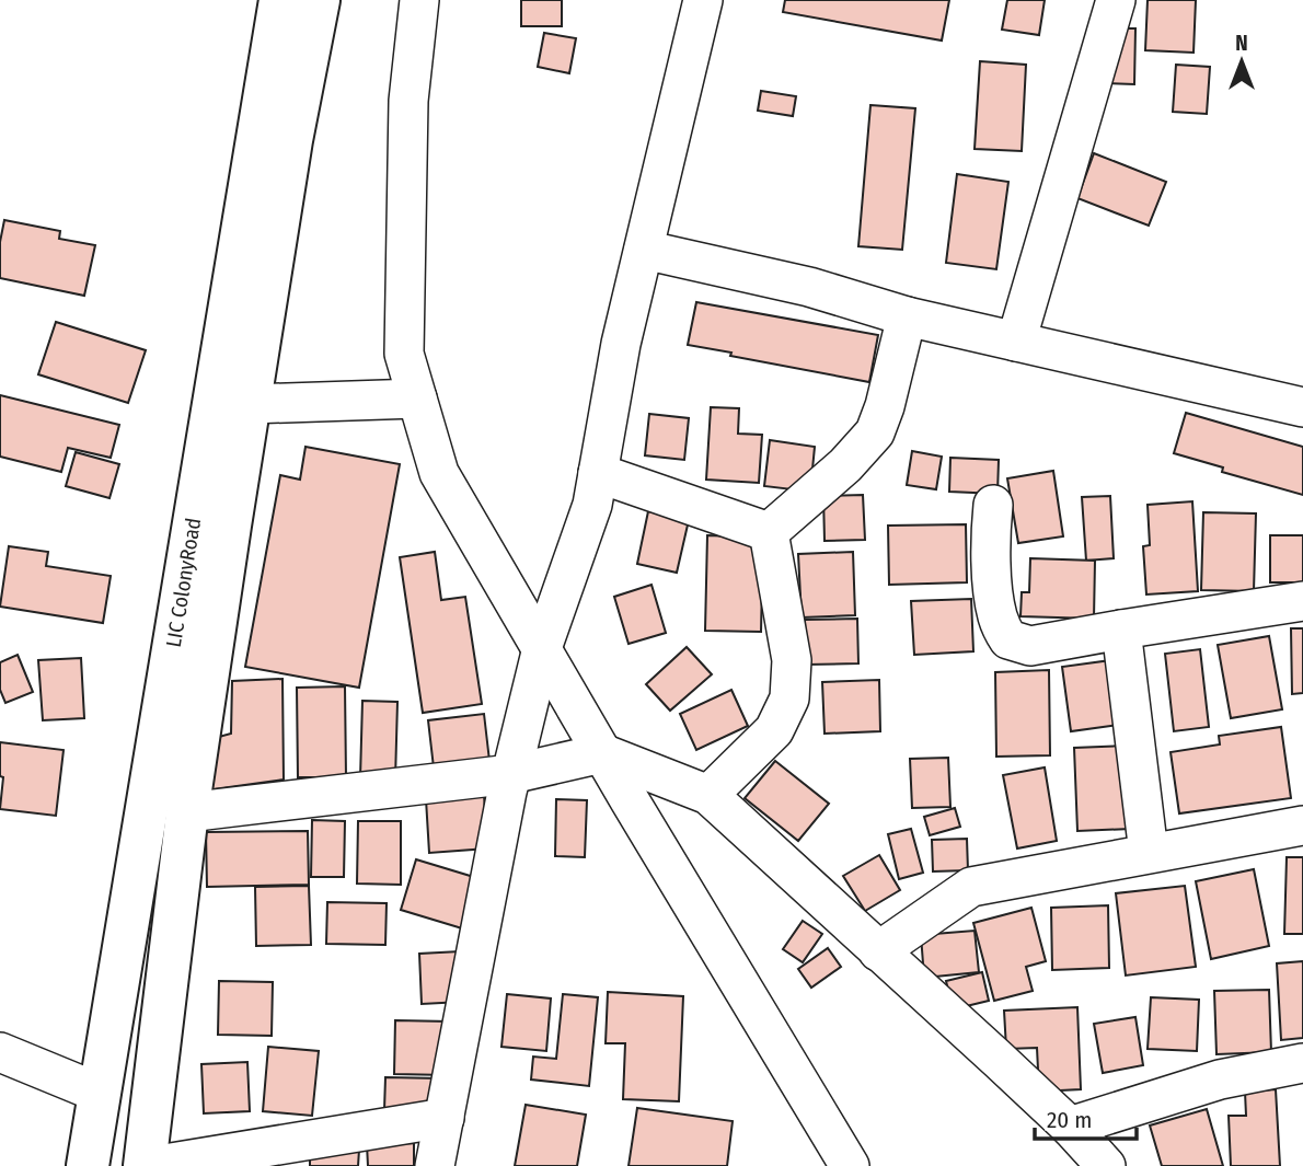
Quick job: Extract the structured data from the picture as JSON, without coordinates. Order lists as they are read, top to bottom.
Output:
{
  "streets": {
    "main road": ["LIC ColonyRoad"]
  },
  "scale_bar": "20 m",
  "north": "top"
}
